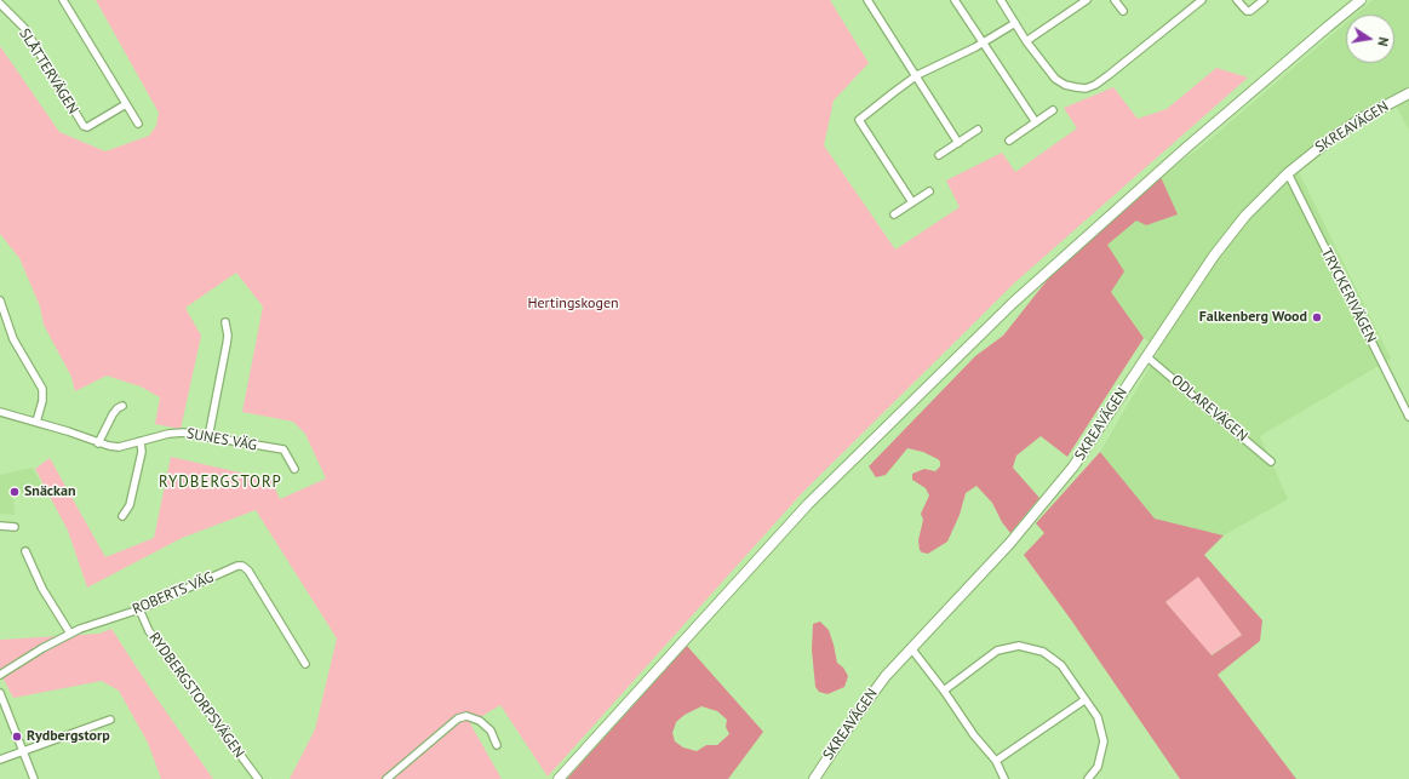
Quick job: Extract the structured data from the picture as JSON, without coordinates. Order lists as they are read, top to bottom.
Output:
{
  "streets": {
    "main road": ["SKREAVÄGEN"],
    "street": [
      "SLÅTTERVÄGEN",
      "TRYCKERIVÄGEN",
      "ODLAREVÄGEN",
      "SUNES VÄG",
      "ROBERTS VÄG",
      "RYDBERGSTORPSVÄGEN"
    ]
  },
  "crossings": [
    ["SKREAVÄGEN", "TRYCKERIVÄGEN"],
    ["SKREAVÄGEN", "ODLAREVÄGEN"],
    ["ROBERTS VÄG", "RYDBERGSTORPSVÄGEN"]
  ],
  "districts": ["RYDBERGSTORP"],
  "parks": ["Hertingskogen"],
  "places": ["Falkenberg Wood", "Snäckan", "Rydbergstorp"],
  "north": "right"
}
